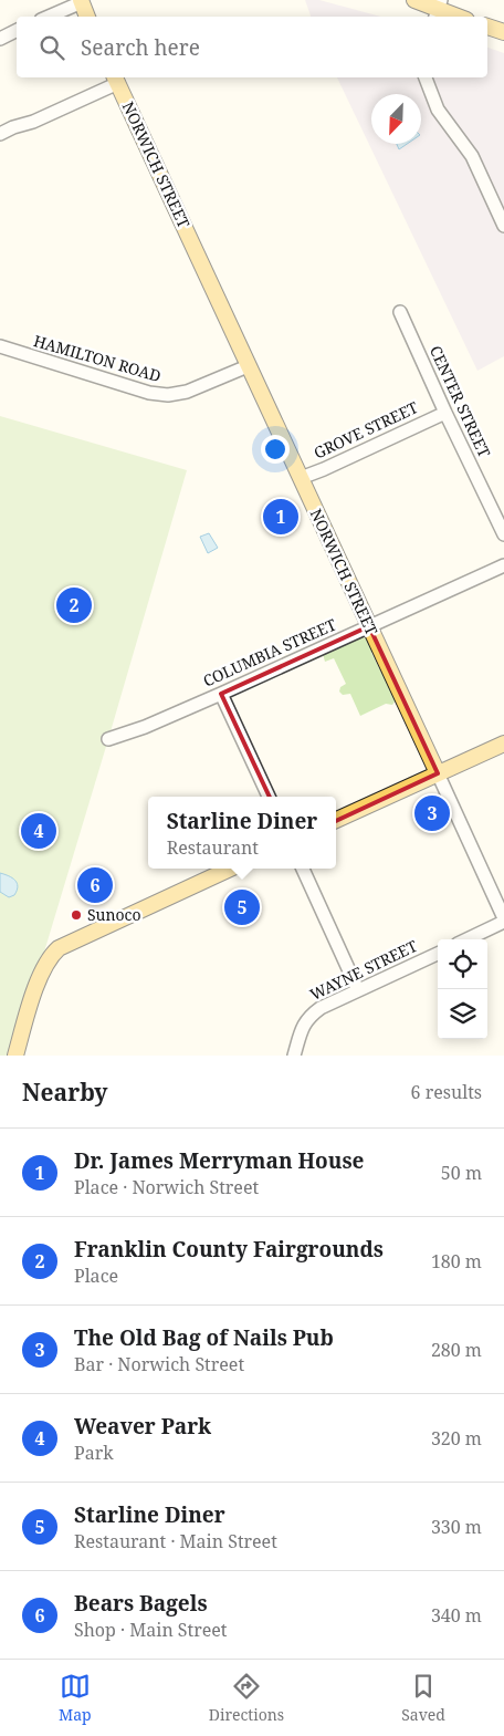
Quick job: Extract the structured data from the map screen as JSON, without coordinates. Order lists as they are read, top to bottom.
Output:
{
  "streets": {
    "main road": ["NORWICH STREET"],
    "street": [
      "HAMILTON ROAD",
      "CENTER STREET",
      "GROVE STREET",
      "COLUMBIA STREET",
      "WAYNE STREET"
    ]
  },
  "crossings": [
    ["NORWICH STREET", "HAMILTON ROAD"],
    ["NORWICH STREET", "GROVE STREET"],
    ["NORWICH STREET", "COLUMBIA STREET"],
    ["CENTER STREET", "GROVE STREET"]
  ],
  "places": ["Sunoco"],
  "north": "bottom left",
  "page": {
    "search": "Search here",
    "pins": [
      "1",
      "2",
      "3",
      "4",
      "6",
      "5"
    ],
    "popup": ["Starline Diner", "Restaurant"],
    "heading": ["Nearby", "6 results"],
    "list": [
      {
        "mark": "1",
        "name": "Dr. James Merryman House",
        "note": "Place · Norwich Street",
        "value": "50 m"
      },
      {
        "mark": "2",
        "name": "Franklin County Fairgrounds",
        "note": "Place",
        "value": "180 m"
      },
      {
        "mark": "3",
        "name": "The Old Bag of Nails Pub",
        "note": "Bar · Norwich Street",
        "value": "280 m"
      },
      {
        "mark": "4",
        "name": "Weaver Park",
        "note": "Park",
        "value": "320 m"
      },
      {
        "mark": "5",
        "name": "Starline Diner",
        "note": "Restaurant · Main Street",
        "value": "330 m"
      },
      {
        "mark": "6",
        "name": "Bears Bagels",
        "note": "Shop · Main Street",
        "value": "340 m"
      }
    ],
    "nav": ["Map", "Directions", "Saved"]
  }
}
